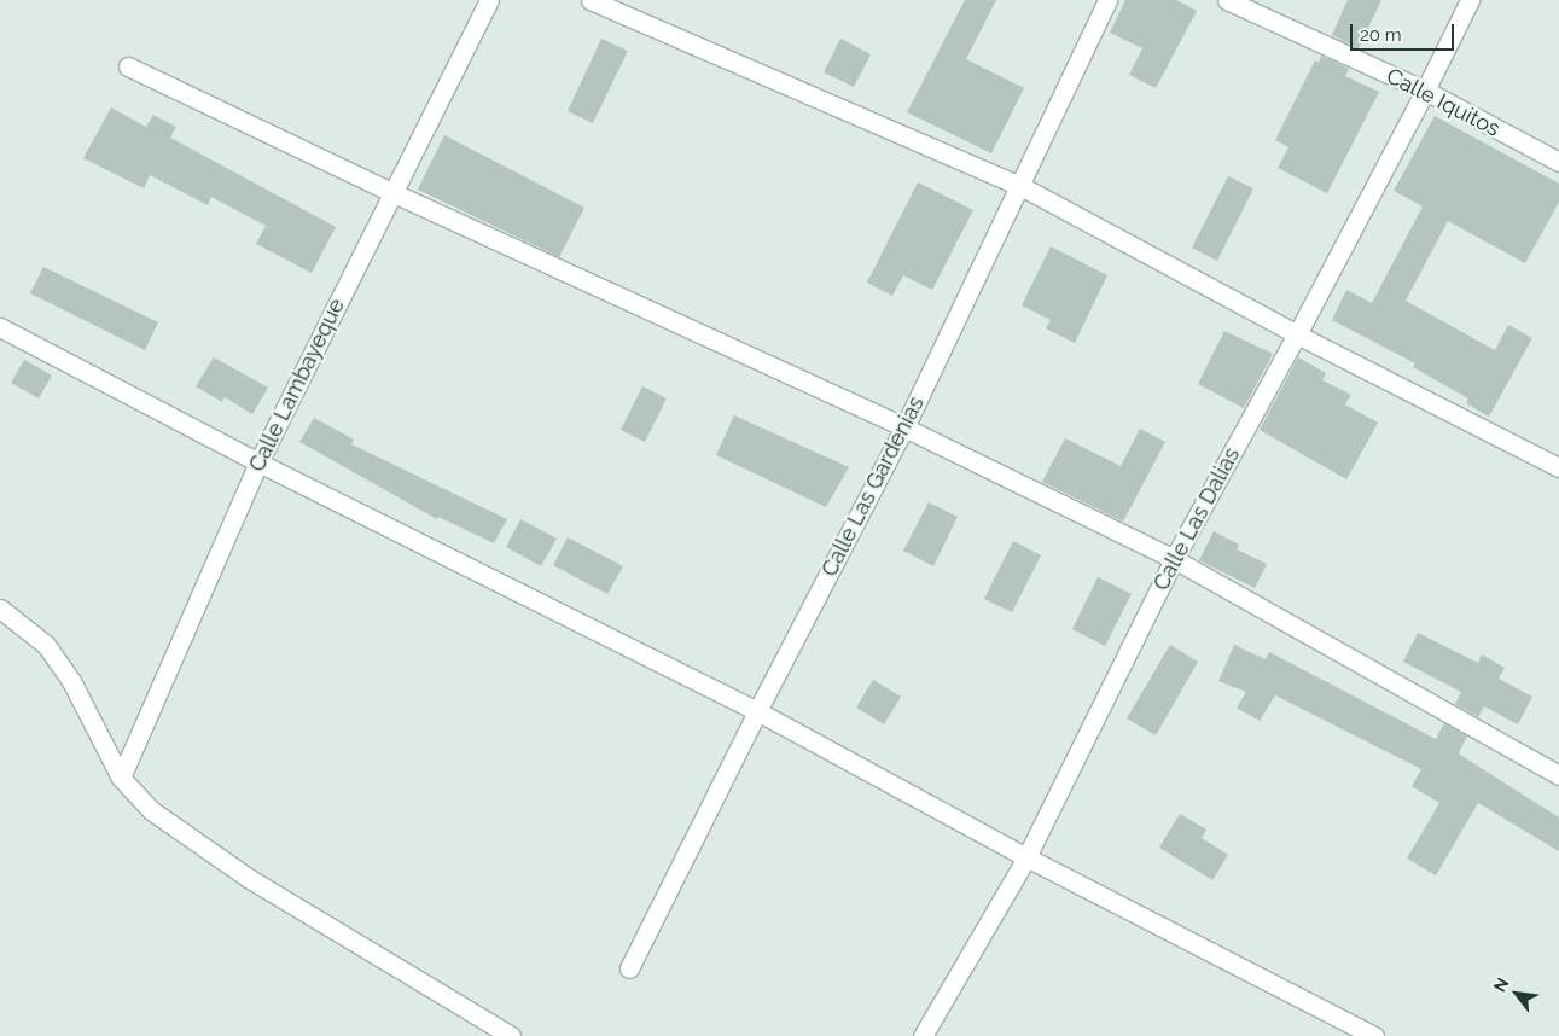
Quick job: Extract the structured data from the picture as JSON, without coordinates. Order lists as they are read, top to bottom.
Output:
{
  "streets": {
    "street": [
      "Calle Iquitos",
      "Calle Lambayeque",
      "Calle Las Gardenias",
      "Calle Las Dalias"
    ]
  },
  "crossings": [
    ["Calle Iquitos", "Calle Las Dalias"]
  ],
  "scale_bar": "20 m",
  "north": "top left"
}
